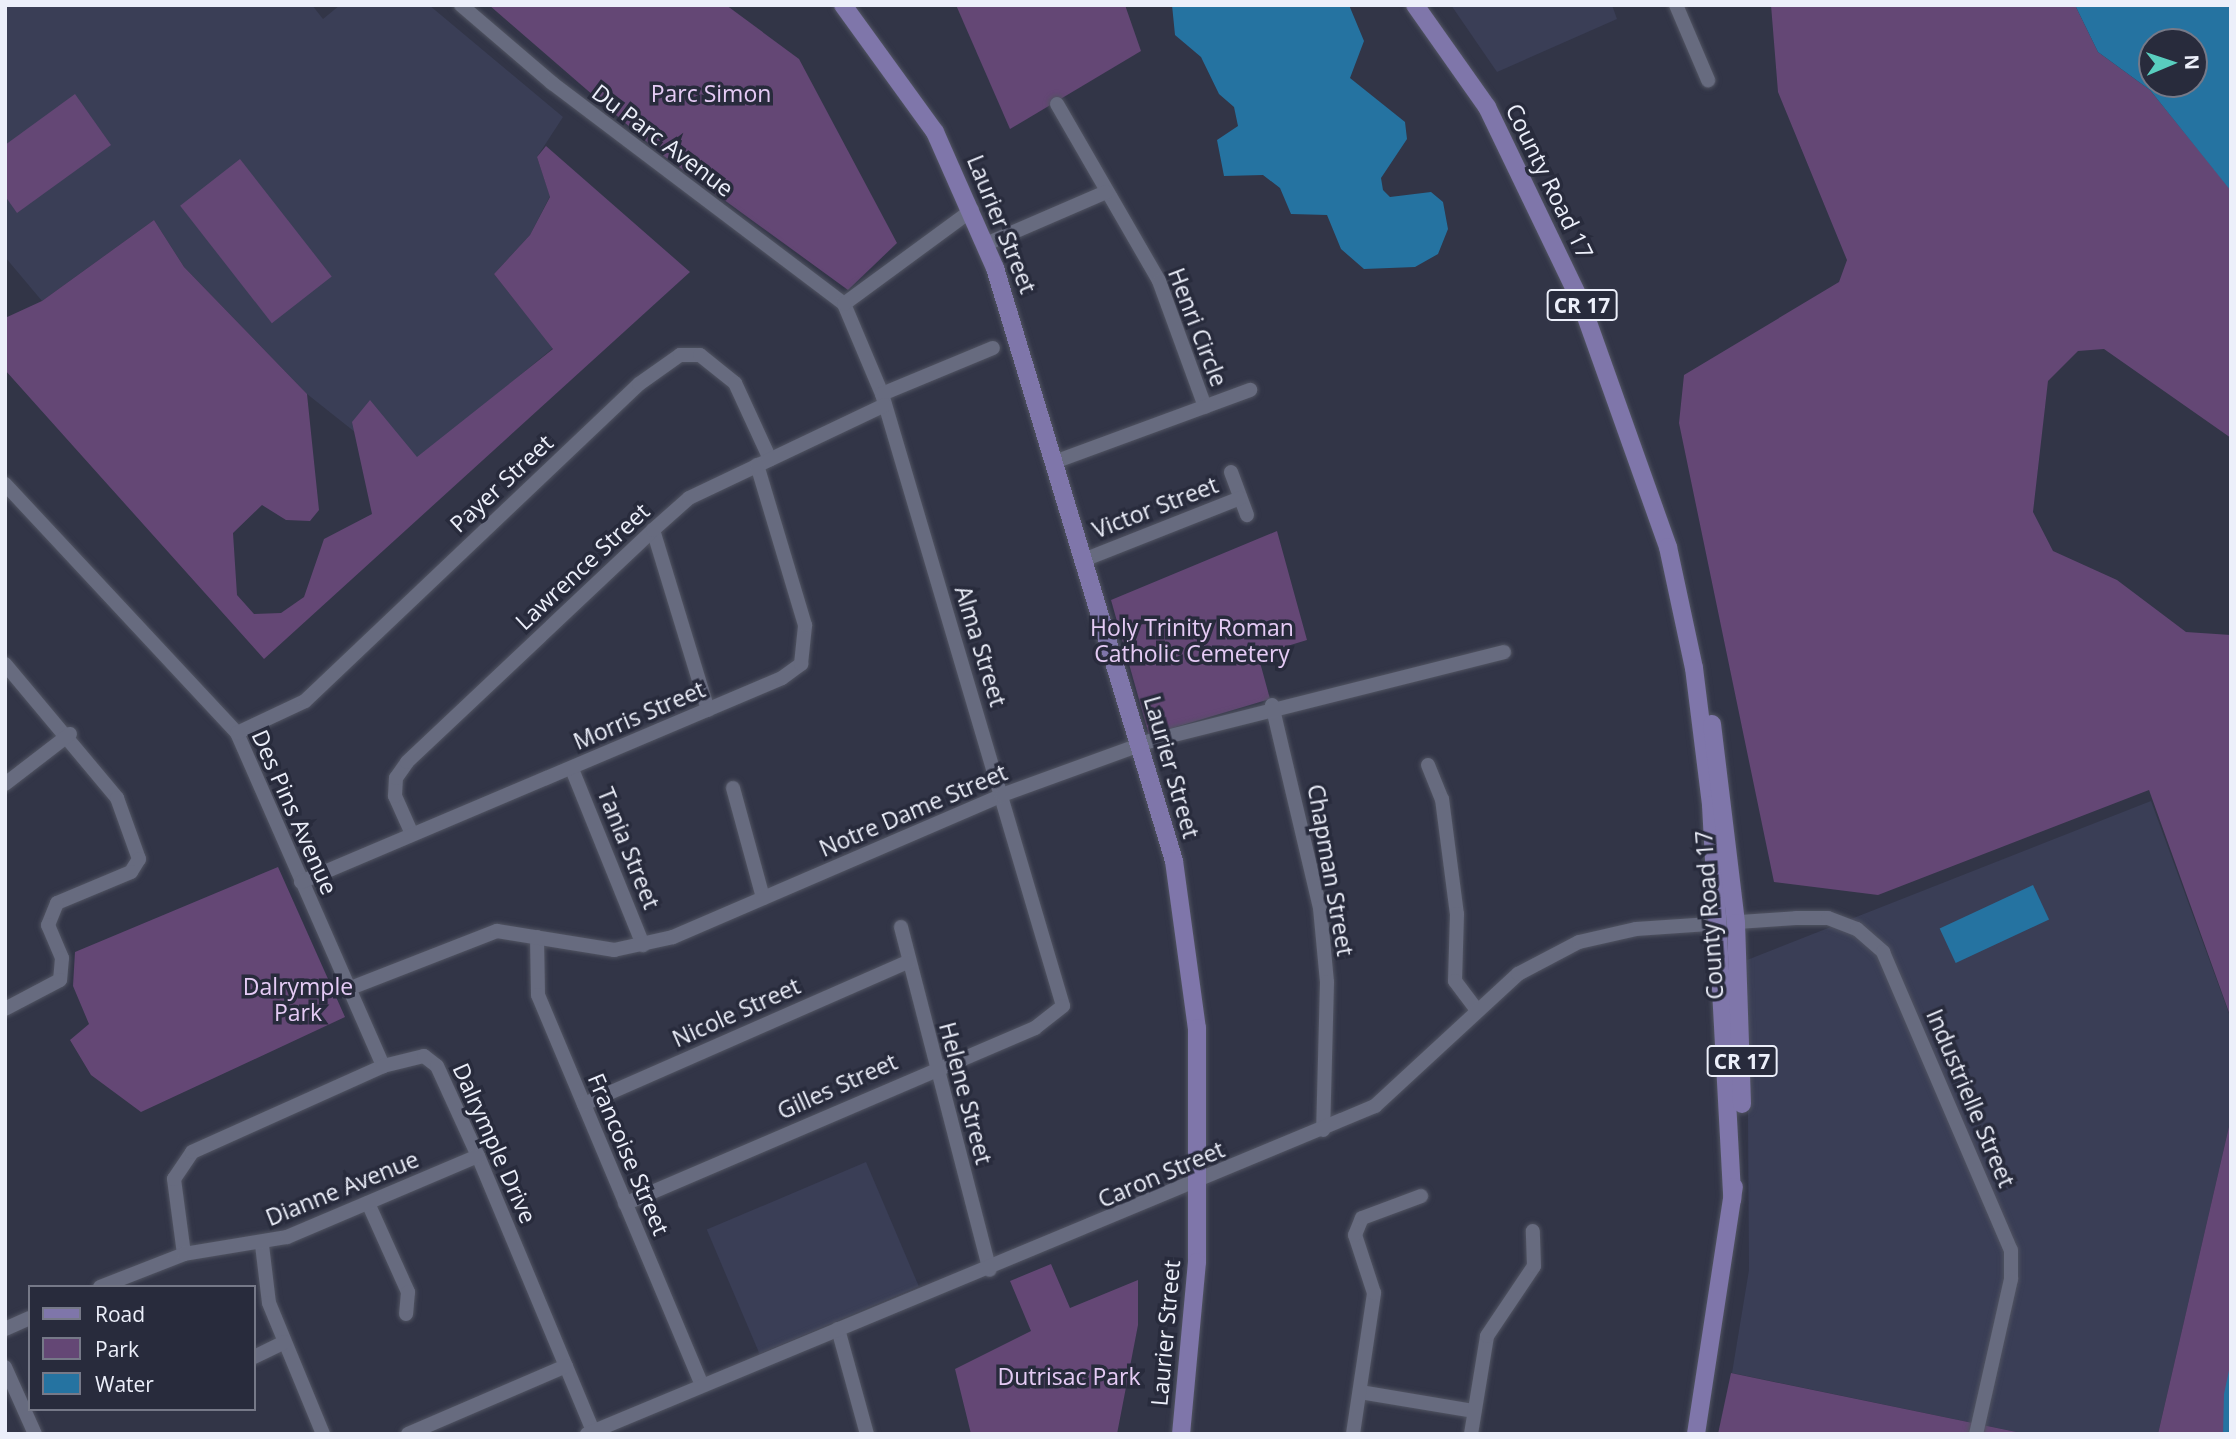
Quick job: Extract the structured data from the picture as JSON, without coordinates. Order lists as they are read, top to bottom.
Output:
{
  "streets": {
    "main road": ["County Road 17", "Laurier Street", "CR 17"],
    "street": [
      "Du Parc Avenue",
      "Henri Circle",
      "Payer Street",
      "Victor Street",
      "Lawrence Street",
      "Alma Street",
      "Morris Street",
      "Notre Dame Street",
      "Des Pins Avenue",
      "Tania Street",
      "Chapman Street",
      "Nicole Street",
      "Gilles Street",
      "Helene Street",
      "Industrielle Street",
      "Dalrymple Drive",
      "Francoise Street",
      "Caron Street",
      "Dianne Avenue"
    ]
  },
  "crossings": [
    ["Du Parc Avenue", "Alma Street"],
    ["County Road 17", "Industrielle Street"],
    ["County Road 17", "Caron Street"],
    ["Laurier Street", "Henri Circle"],
    ["Laurier Street", "Victor Street"],
    ["Laurier Street", "Notre Dame Street"],
    ["Laurier Street", "Caron Street"],
    ["Payer Street", "Lawrence Street"],
    ["Payer Street", "Morris Street"],
    ["Payer Street", "Des Pins Avenue"],
    ["Lawrence Street", "Alma Street"],
    ["Lawrence Street", "Morris Street"],
    ["Alma Street", "Notre Dame Street"],
    ["Alma Street", "Gilles Street"],
    ["Morris Street", "Des Pins Avenue"],
    ["Morris Street", "Tania Street"],
    ["Notre Dame Street", "Des Pins Avenue"],
    ["Notre Dame Street", "Tania Street"],
    ["Notre Dame Street", "Chapman Street"],
    ["Notre Dame Street", "Francoise Street"],
    ["Des Pins Avenue", "Dalrymple Drive"],
    ["Chapman Street", "Caron Street"],
    ["Nicole Street", "Helene Street"],
    ["Nicole Street", "Francoise Street"],
    ["Gilles Street", "Helene Street"],
    ["Gilles Street", "Francoise Street"],
    ["Helene Street", "Caron Street"],
    ["Industrielle Street", "Caron Street"],
    ["Dalrymple Drive", "Caron Street"],
    ["Dalrymple Drive", "Dianne Avenue"],
    ["Francoise Street", "Caron Street"]
  ],
  "parks": [
    "Parc Simon",
    "Holy Trinity Roman Catholic Cemetery",
    "Dalrymple Park",
    "Dutrisac Park"
  ],
  "legend": ["Road", "Park", "Water"],
  "north": "right"
}
